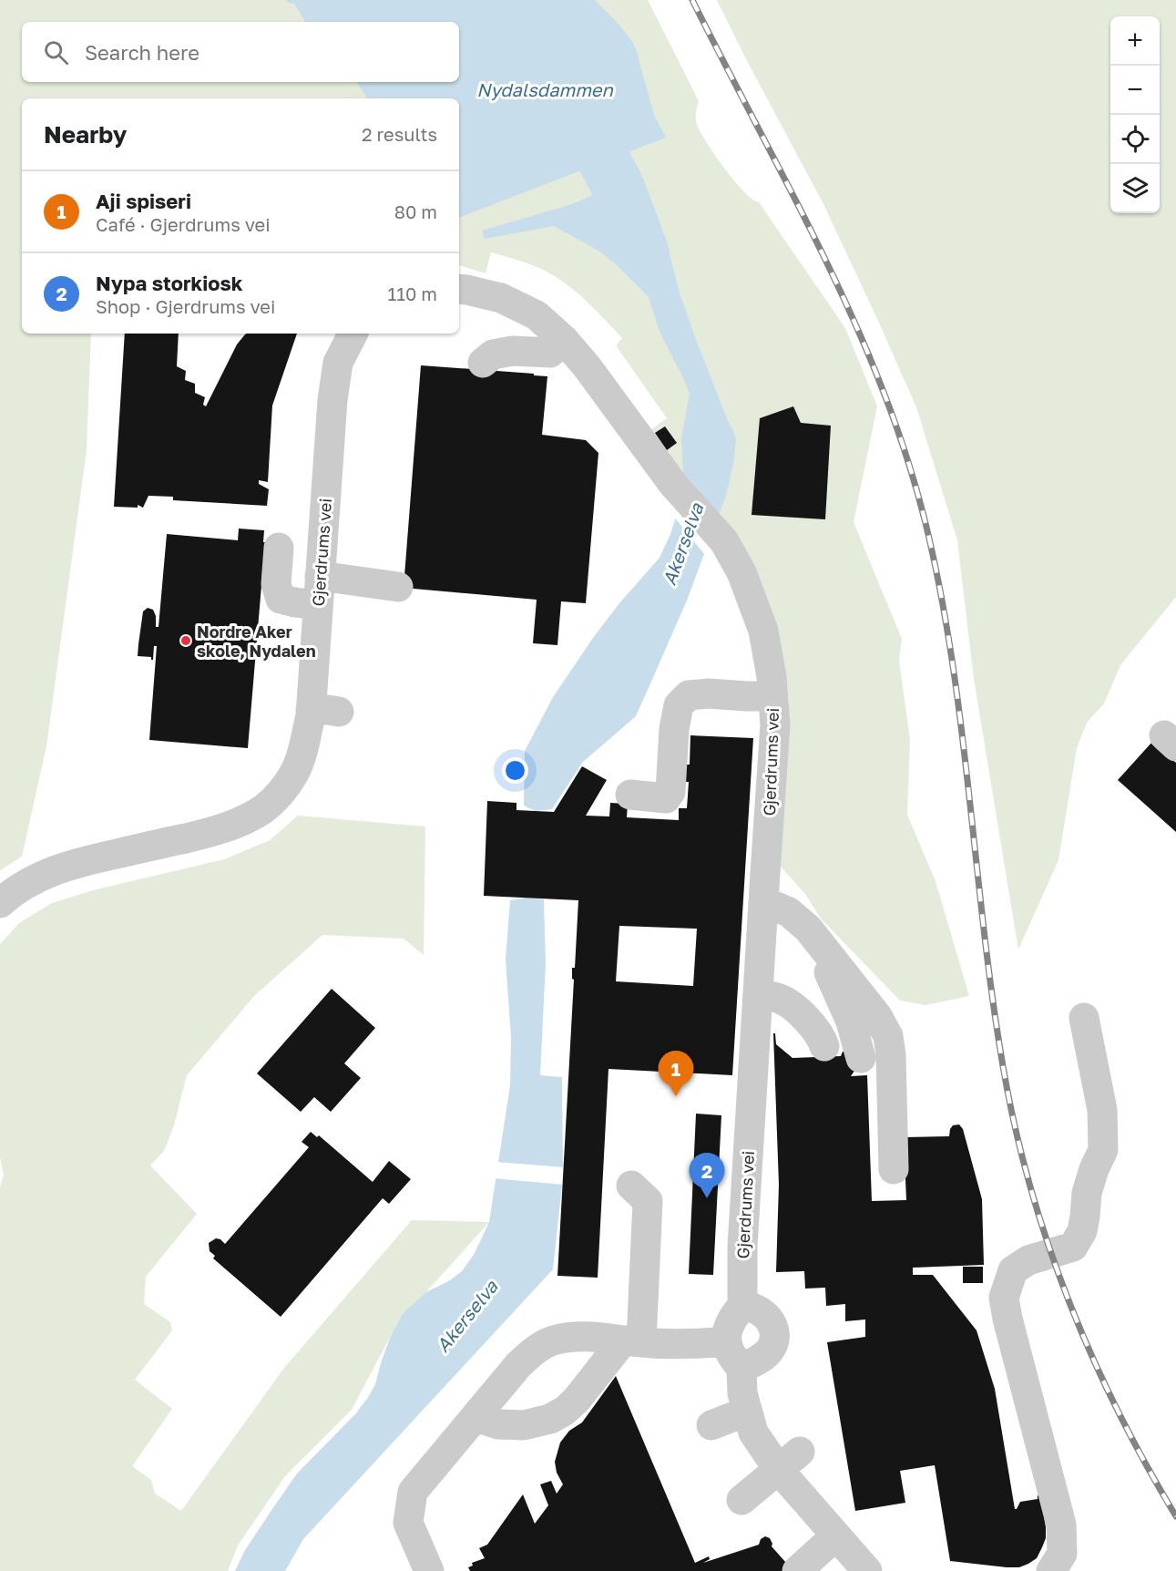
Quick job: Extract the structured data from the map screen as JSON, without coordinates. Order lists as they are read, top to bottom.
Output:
{
  "streets": {
    "street": ["Gjerdrums vei"]
  },
  "water": ["Nydalsdammen", "Akerselva"],
  "places": ["Nordre Aker skole, Nydalen"],
  "page": {
    "map_buttons": ["+", "−"],
    "search": "Search here",
    "heading": ["Nearby", "2 results"],
    "list": [
      {
        "mark": "1",
        "name": "Aji spiseri",
        "note": "Café · Gjerdrums vei",
        "value": "80 m"
      },
      {
        "mark": "2",
        "name": "Nypa storkiosk",
        "note": "Shop · Gjerdrums vei",
        "value": "110 m"
      }
    ],
    "pins": ["1", "2"]
  }
}
